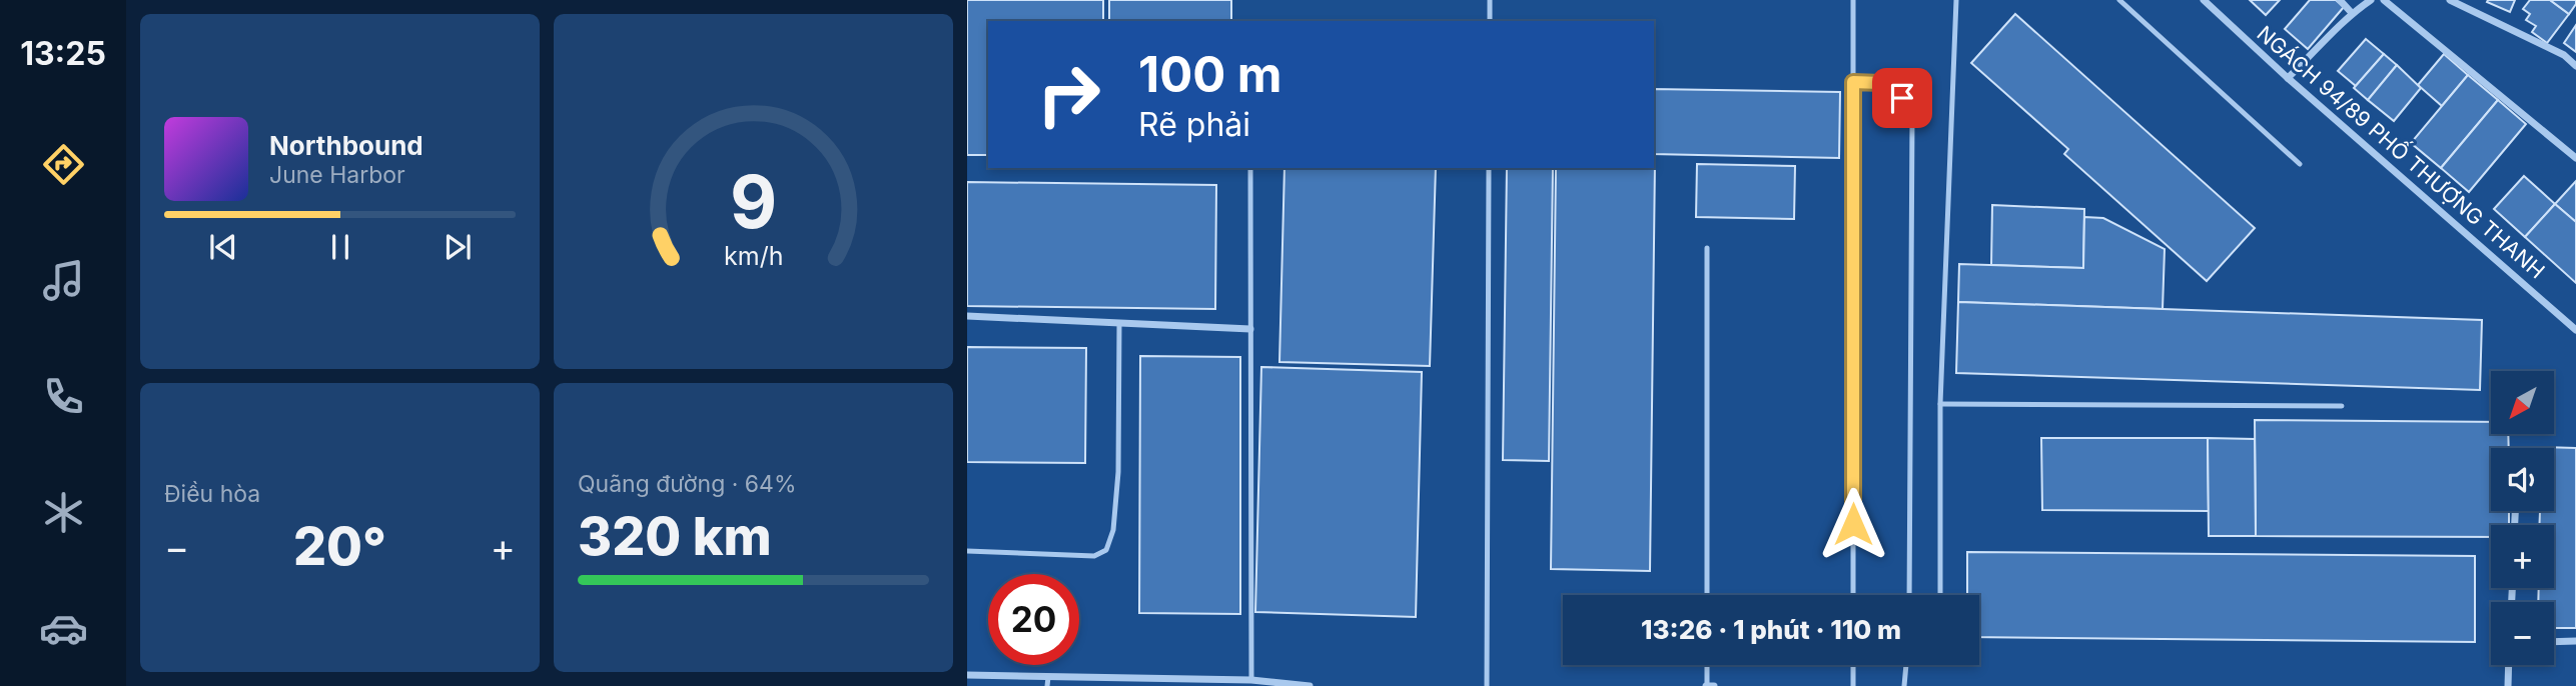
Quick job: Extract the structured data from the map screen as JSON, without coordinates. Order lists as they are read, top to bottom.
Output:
{
  "streets": {
    "street": ["NGÁCH 94/89 PHỐ THƯỢNG THANH"]
  },
  "north": "bottom left",
  "page": {
    "tabs": "13:25",
    "turn": ["100 m", "Rẽ phải"],
    "song": ["Northbound", "June Harbor"],
    "map_buttons": ["+", "−"],
    "tile": [
      "Điều hòa",
      ["Quãng đường · 64%", "320 km"]
    ],
    "heat": ["−", "20°", "+"],
    "limit": "20",
    "trip": "13:26 · 1 phút · 110 m",
    "gauge": ["9", "km/h"]
  }
}
